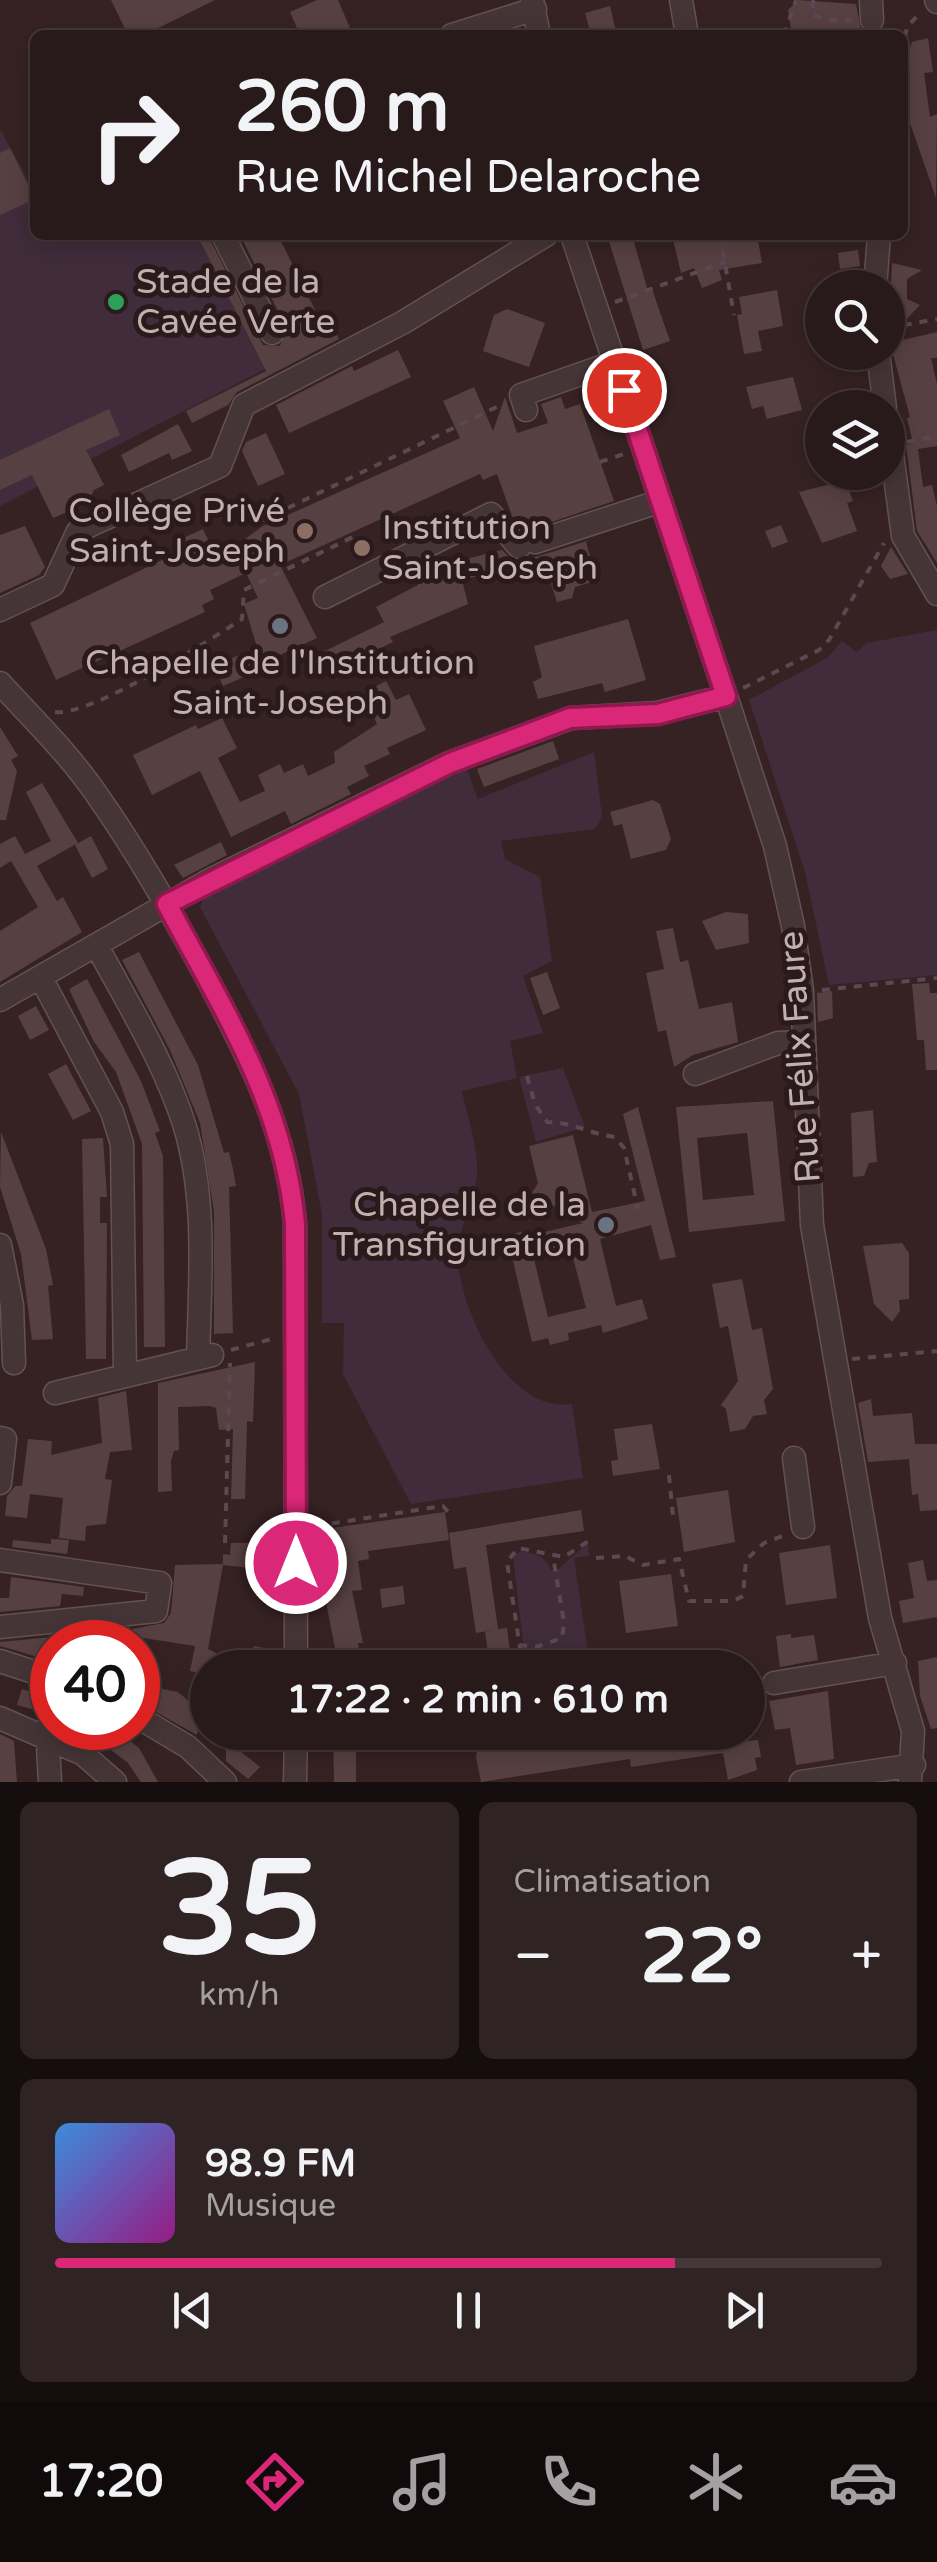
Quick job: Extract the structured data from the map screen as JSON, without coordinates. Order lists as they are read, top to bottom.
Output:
{
  "streets": {
    "street": ["Rue Félix Faure"]
  },
  "places": [
    "Stade de la Cavée Verte",
    "Collège Privé Saint-Joseph",
    "Institution Saint-Joseph",
    "Chapelle de l'Institution Saint-Joseph",
    "Chapelle de la Transfiguration"
  ],
  "page": {
    "turn": ["260 m", "Rue Michel Delaroche"],
    "limit": "40",
    "trip": "17:22 · 2 min · 610 m",
    "tile": [
      ["35", "km/h"],
      "Climatisation"
    ],
    "heat": ["−", "22°", "+"],
    "song": ["98.9 FM", "Musique"],
    "tabs": "17:20"
  }
}
